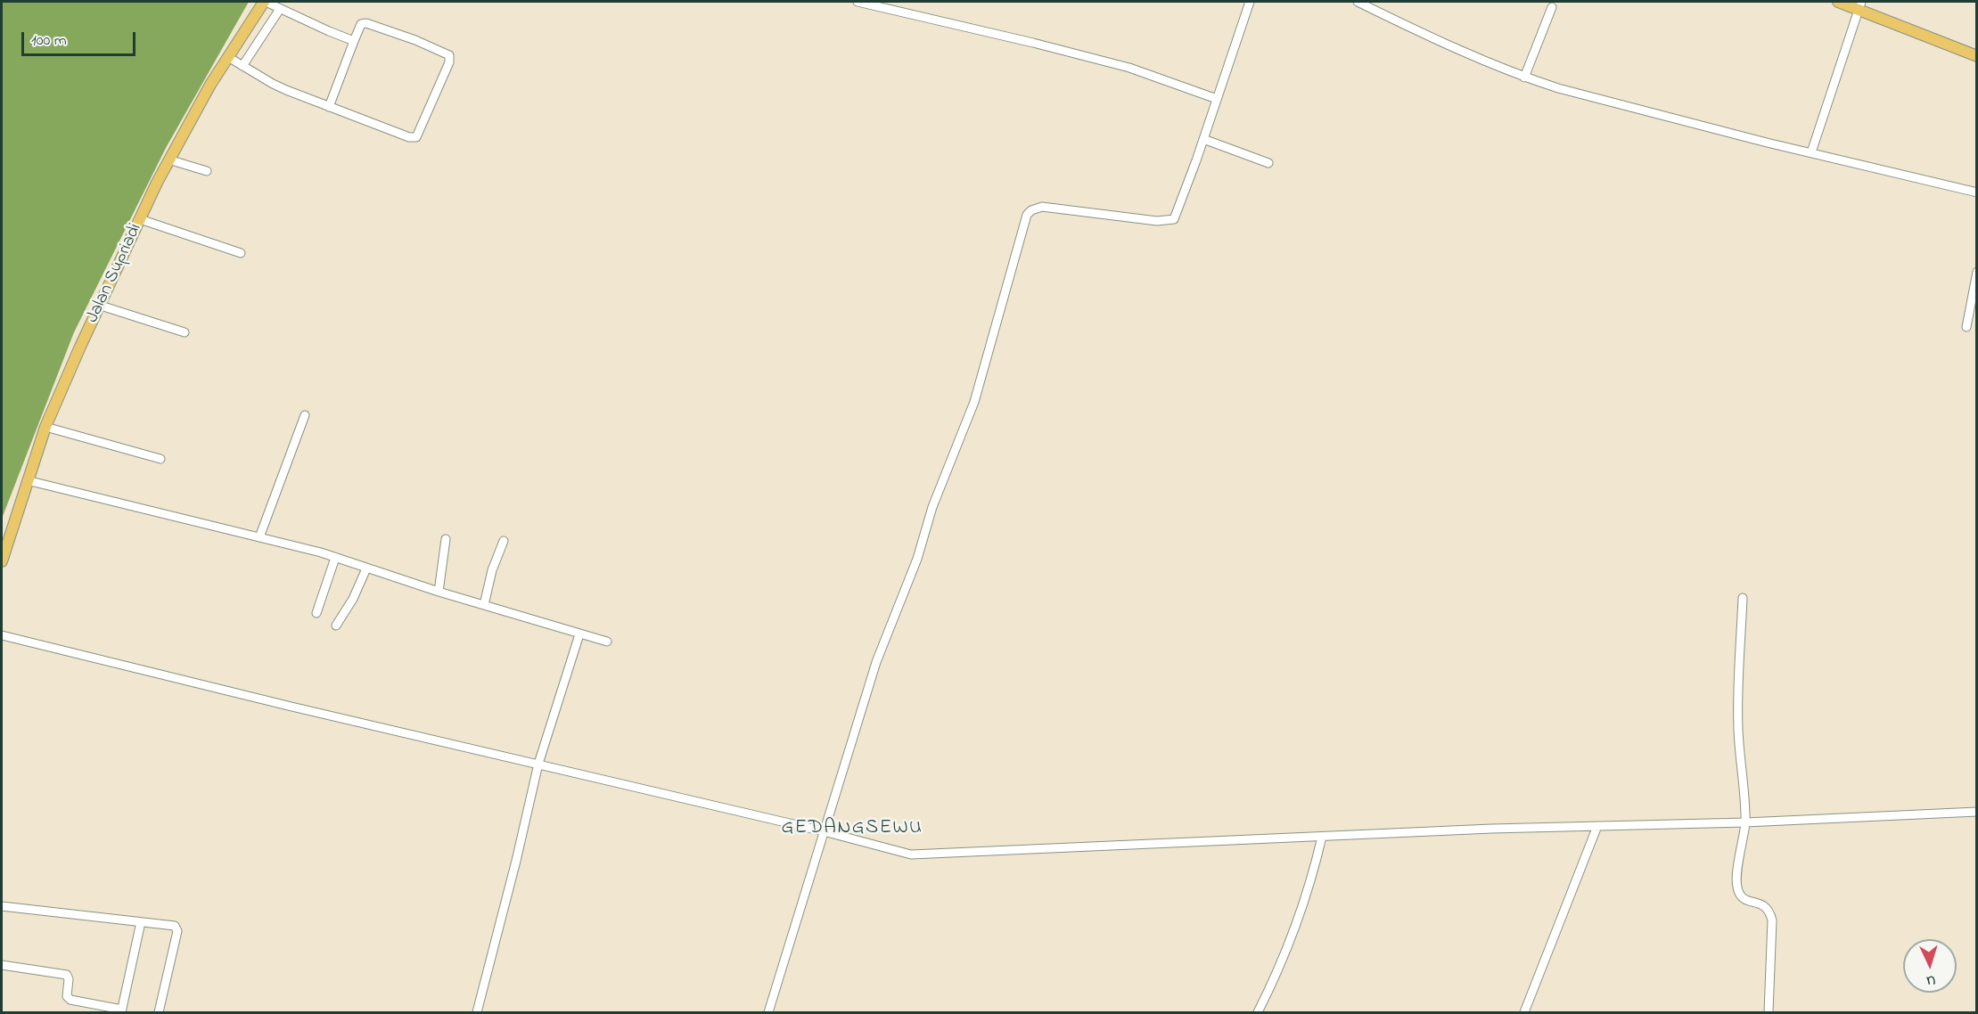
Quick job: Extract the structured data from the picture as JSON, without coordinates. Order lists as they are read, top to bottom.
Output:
{
  "streets": {
    "main road": ["Jalan Supriadi"]
  },
  "districts": ["GEDANGSEWU"],
  "scale_bar": "100 m",
  "north": "bottom"
}
